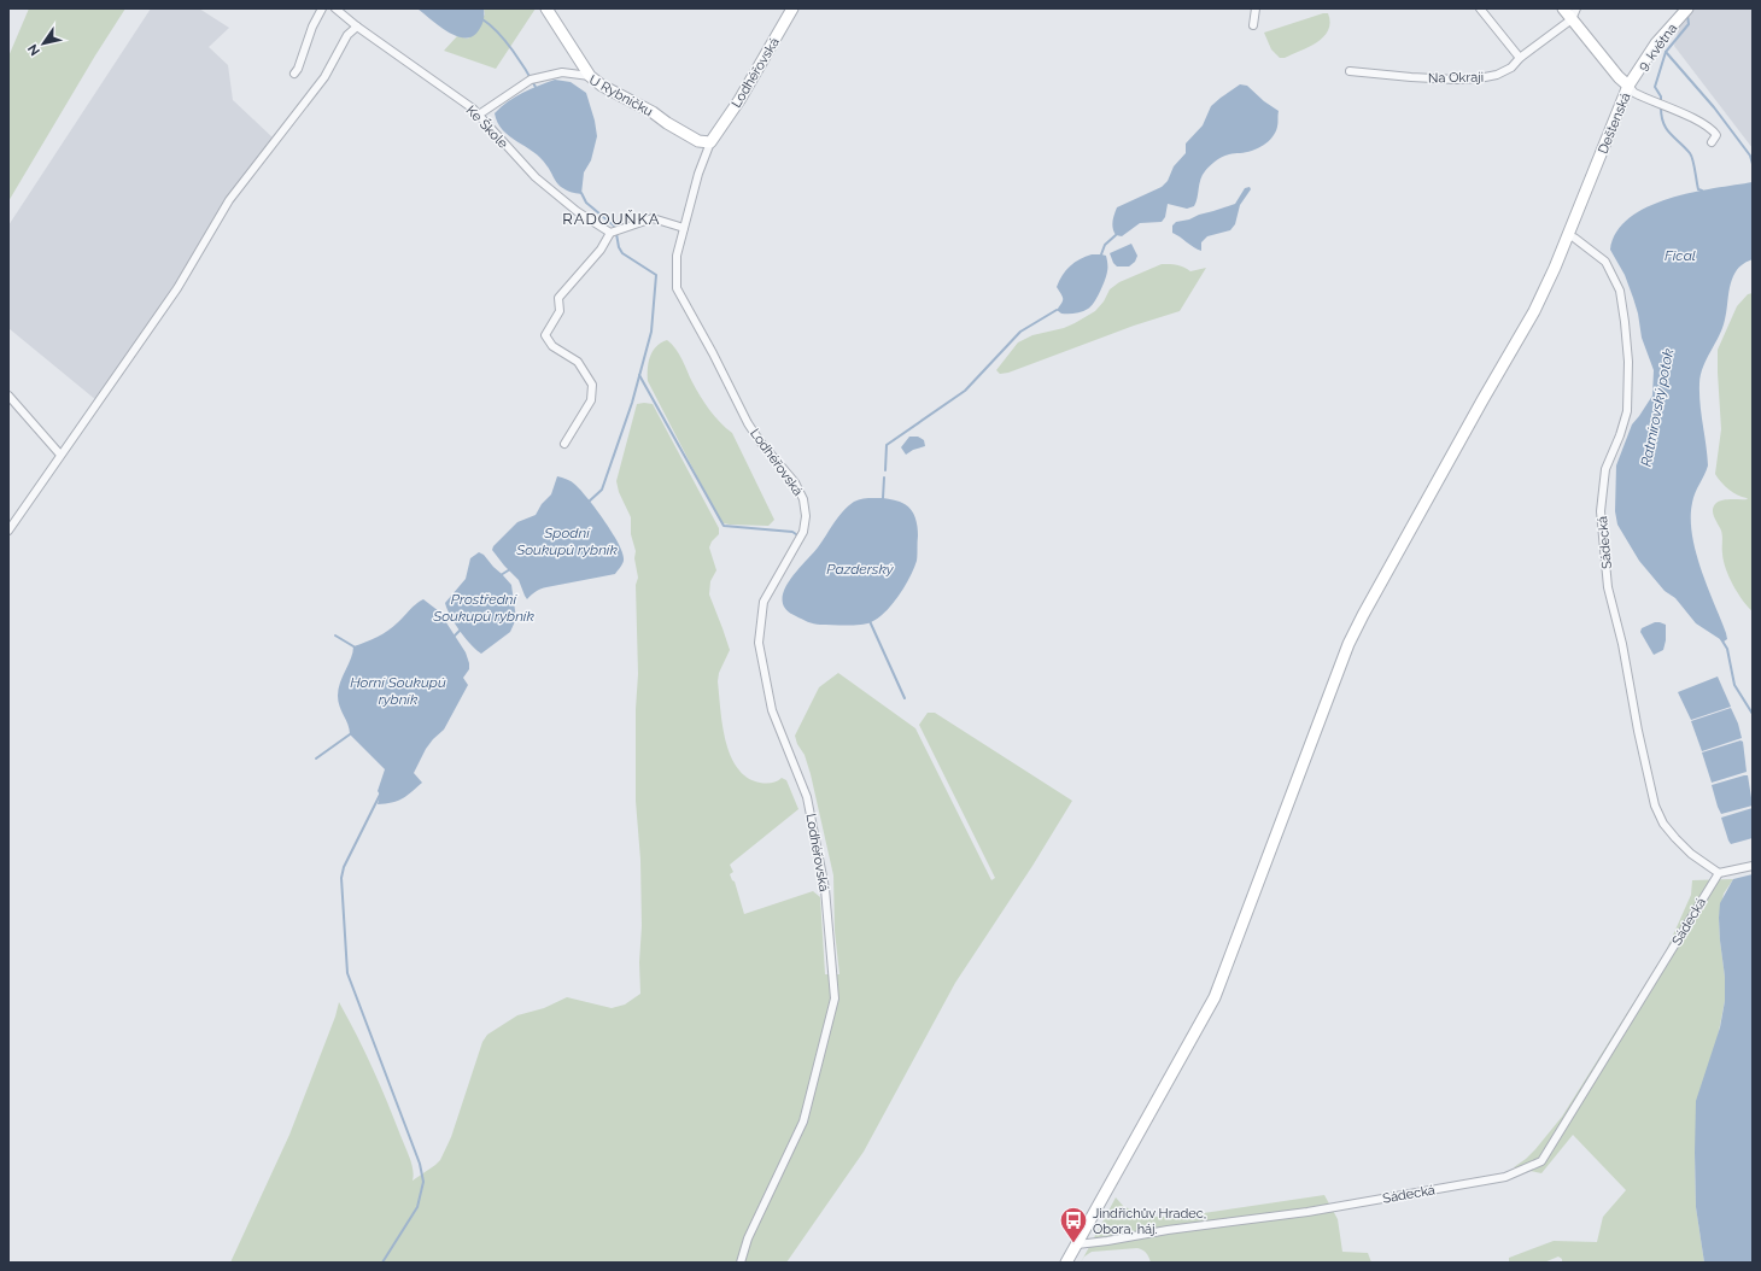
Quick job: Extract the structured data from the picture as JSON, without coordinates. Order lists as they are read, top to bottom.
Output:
{
  "streets": {
    "main road": [
      "9. května",
      "Lodhéřovská",
      "U Rybníčku",
      "Deštenská"
    ],
    "street": ["Na Okraji", "Ke Škole", "Sádecká"]
  },
  "crossings": [
    ["9. května", "Deštenská"],
    ["Lodhéřovská", "U Rybníčku"],
    ["U Rybníčku", "Ke Škole"],
    ["Deštenská", "Sádecká"]
  ],
  "districts": ["RADOUŇKA"],
  "water": [
    "Fical",
    "Ratmírovský potok",
    "Spodní Soukupů rybník",
    "Pazderský",
    "Prostřední Soukupů rybník",
    "Horní Soukupů rybník"
  ],
  "places": {
    "bus stop": ["Jindřichův Hradec, Obora, háj."]
  },
  "north": "bottom left"
}
